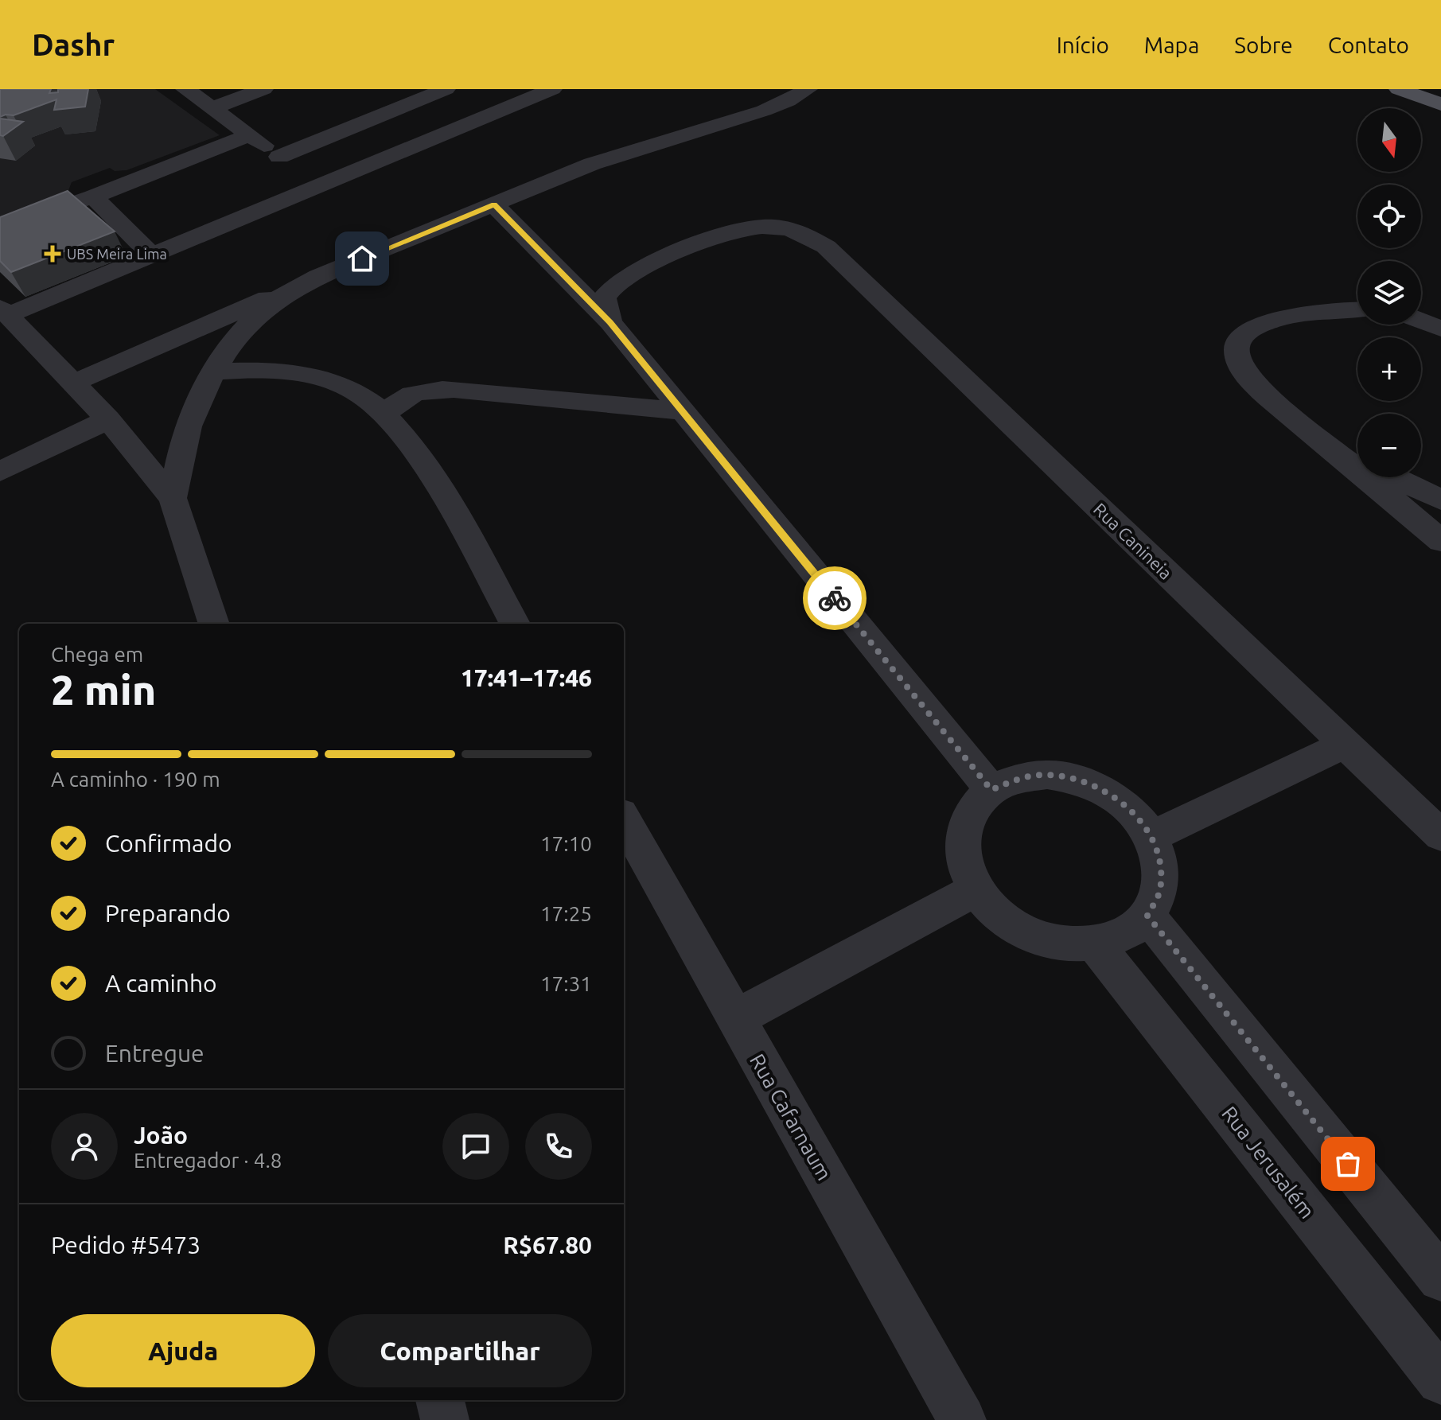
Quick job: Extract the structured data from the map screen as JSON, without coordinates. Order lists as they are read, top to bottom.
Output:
{
  "streets": {
    "street": ["Rua Canineia", "Rua Cafarnaum", "Rua Jerusalém"]
  },
  "places": {
    "health": ["UBS Meira Lima"]
  },
  "north": "bottom",
  "page": {
    "header": "Dashr",
    "nav": [
      "Início",
      "Mapa",
      "Sobre",
      "Contato"
    ],
    "map_buttons": ["+", "−"],
    "heading": ["2 min", "Chega em", "17:41–17:46"],
    "panel": [
      "João",
      "Entregador · 4.8",
      "Pedido #5473",
      "R$67.80"
    ],
    "bar": "A caminho · 190 m",
    "list": [
      ["Confirmado", "17:10"],
      ["Preparando", "17:25"],
      ["A caminho", "17:31"],
      "Entregue"
    ],
    "buttons": ["Ajuda", "Compartilhar"]
  }
}
